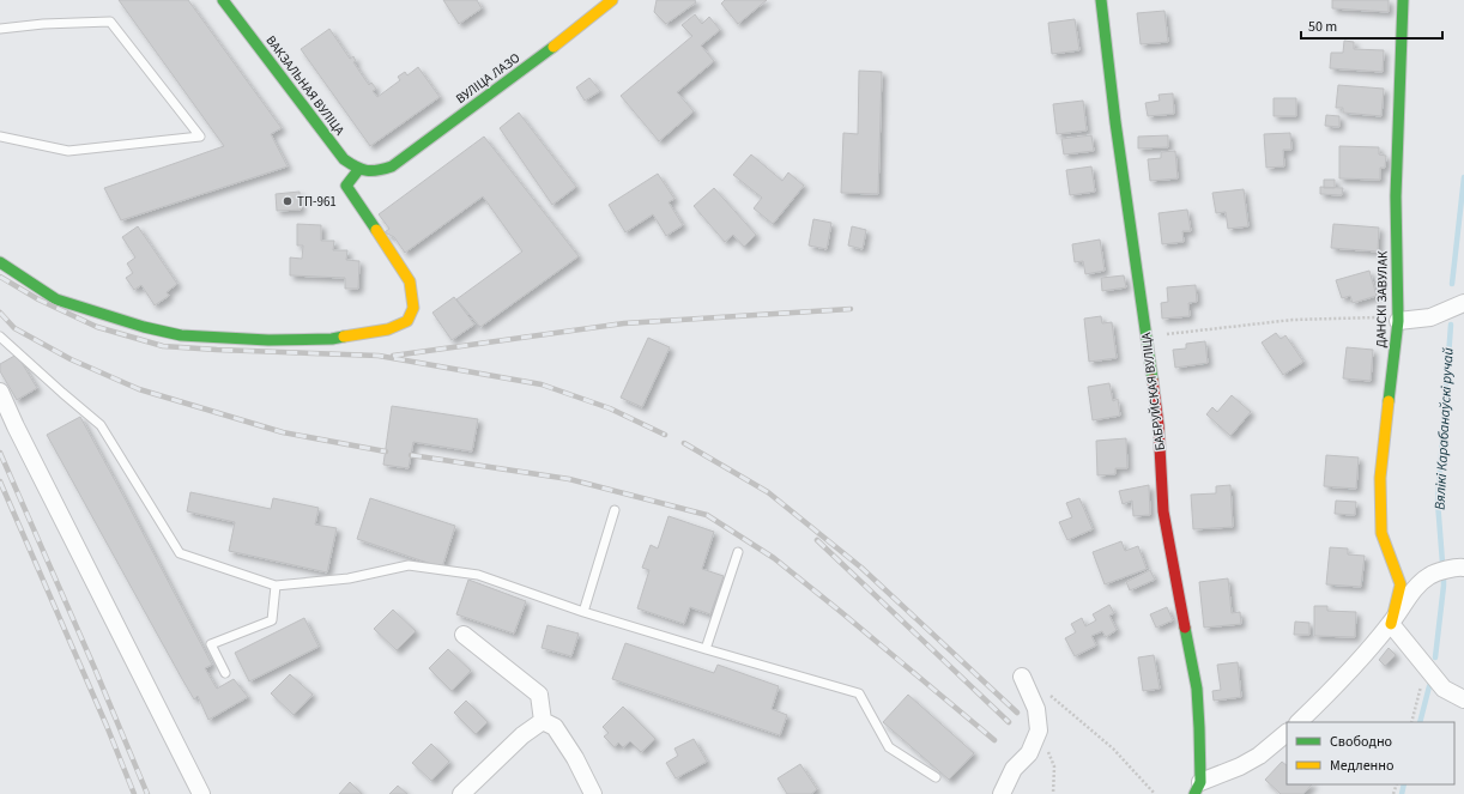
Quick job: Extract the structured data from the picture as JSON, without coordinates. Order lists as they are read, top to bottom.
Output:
{
  "streets": {
    "street": [
      "ВУЛІЦА ЛАЗО",
      "ВАКЗАЛЬНАЯ ВУЛІЦА",
      "ДАНСКІ ЗАВУЛАК",
      "БАБРУЙСКАЯ ВУЛІЦА"
    ]
  },
  "crossings": [
    ["ВУЛІЦА ЛАЗО", "ВАКЗАЛЬНАЯ ВУЛІЦА"]
  ],
  "water": ["Вялікі Карабанаўскі ручай"],
  "places": ["ТП-961"],
  "legend": ["Свободно", "Медленно"],
  "scale_bar": "50 m"
}
